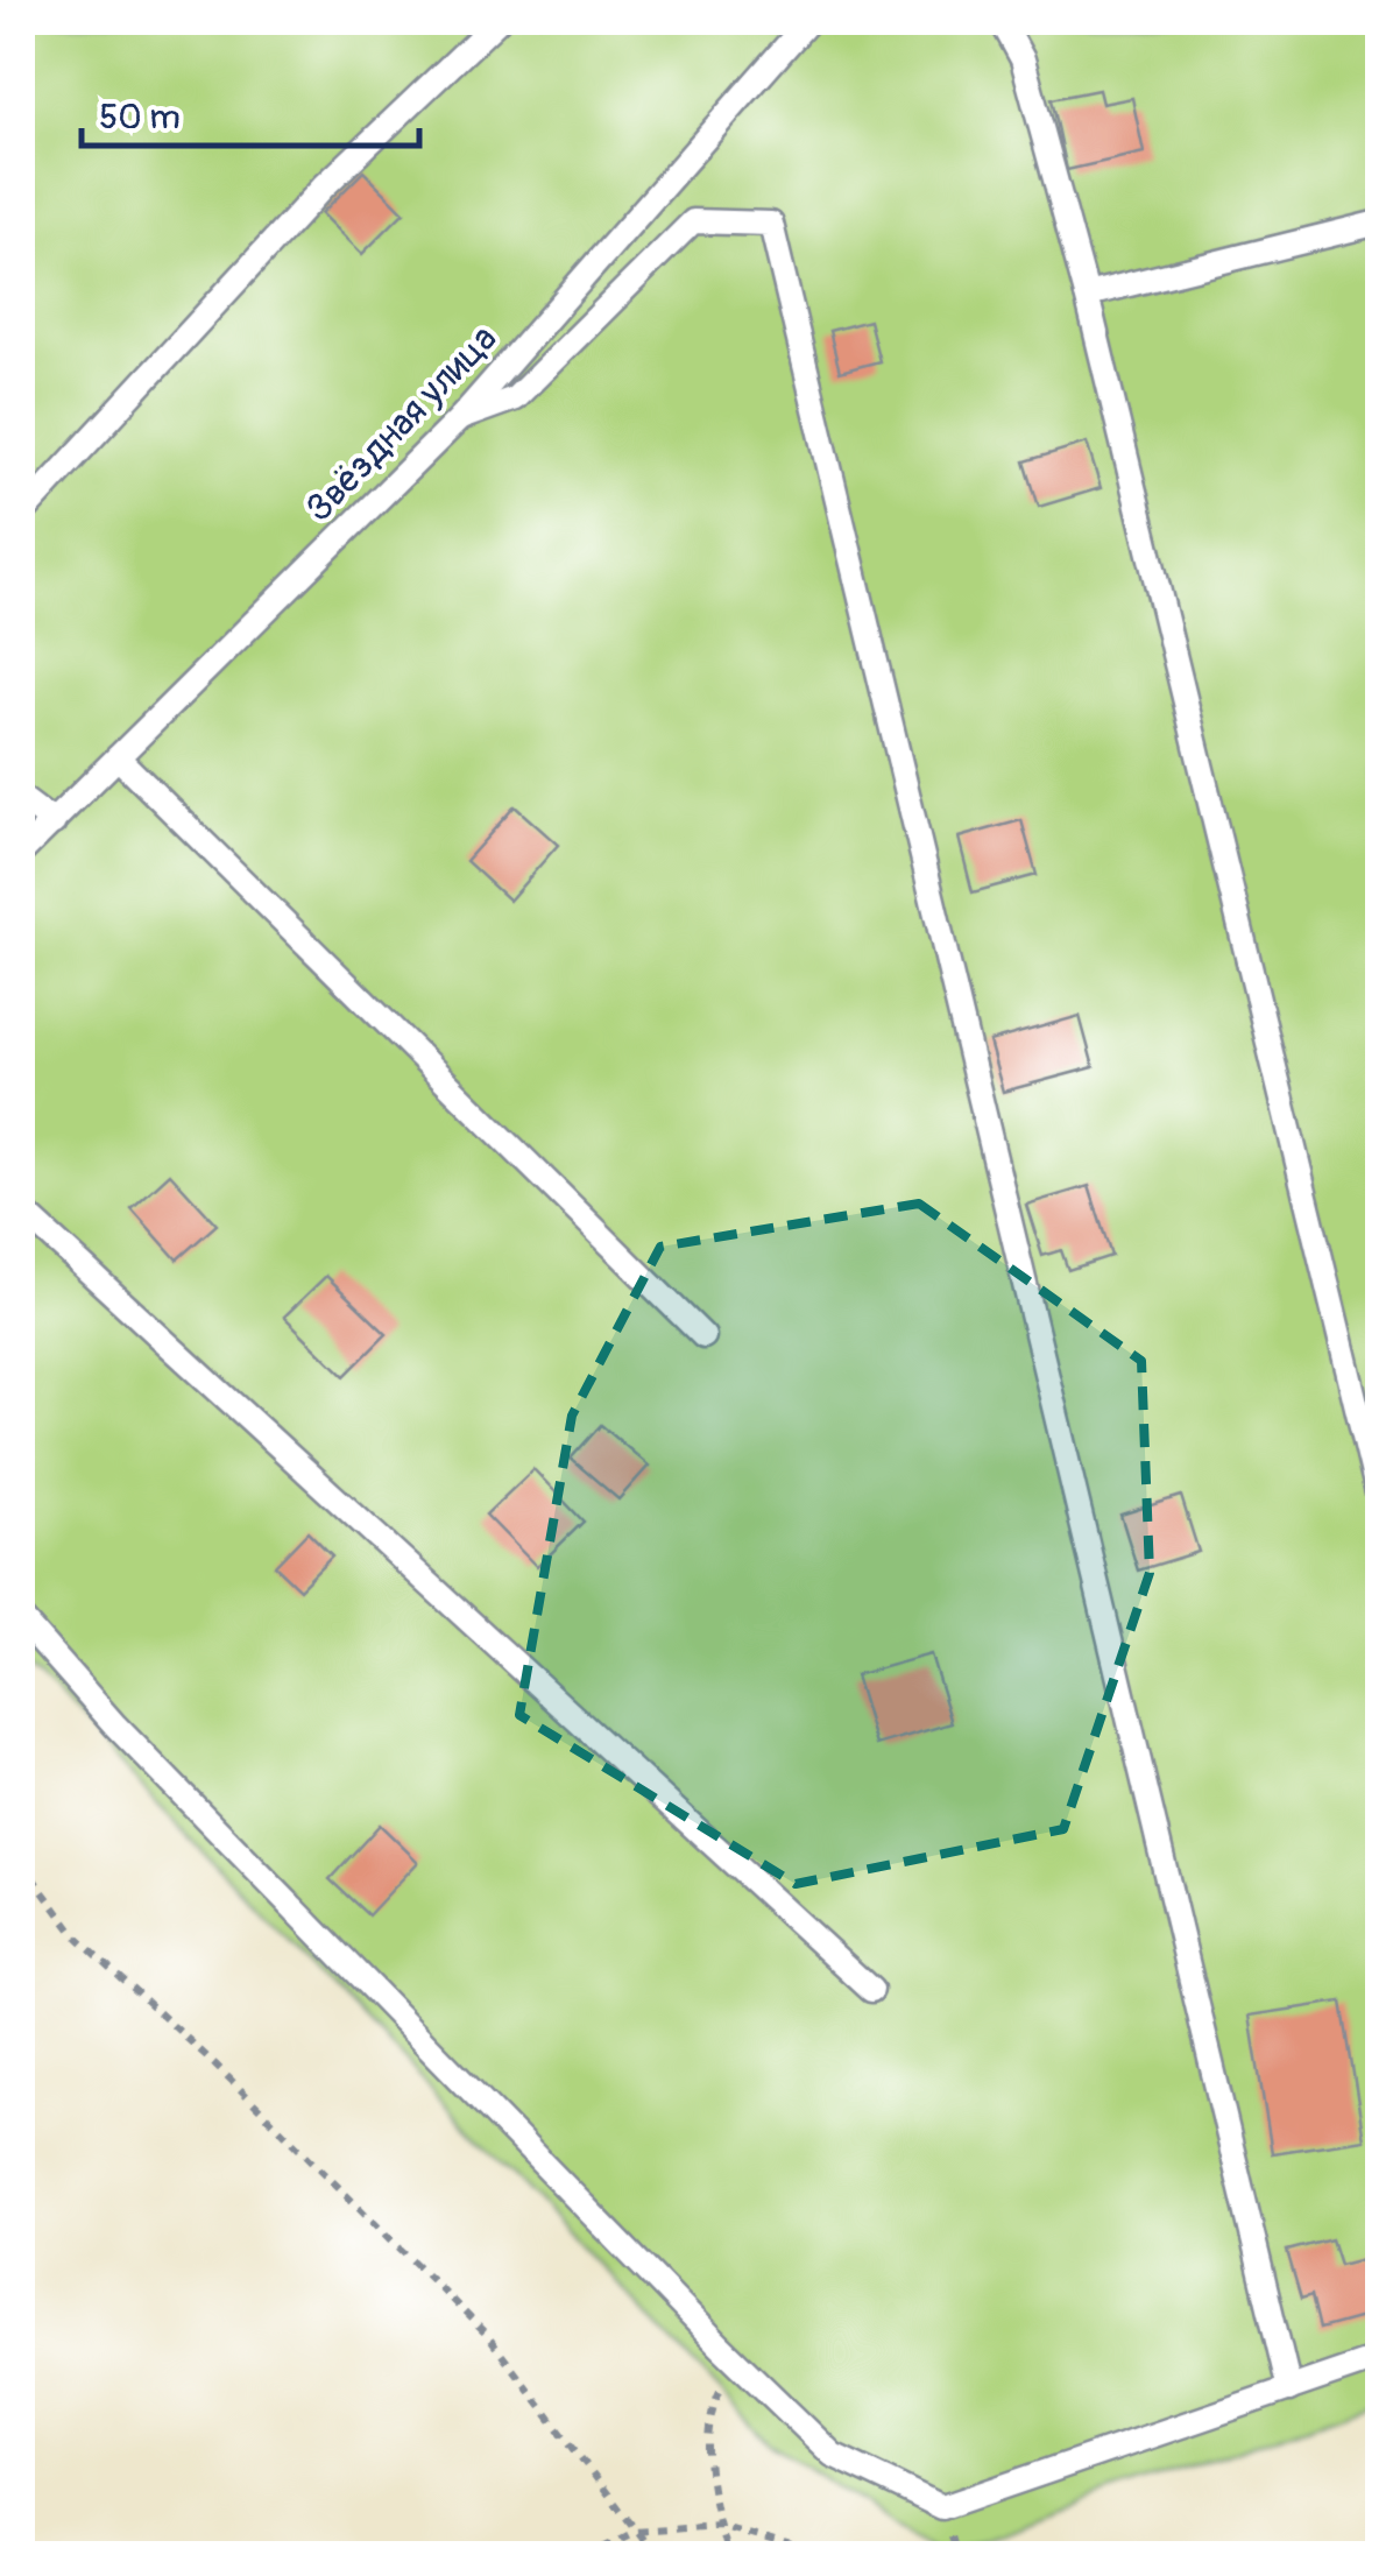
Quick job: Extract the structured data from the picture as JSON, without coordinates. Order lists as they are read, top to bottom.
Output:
{
  "streets": {
    "lane": ["Звёздная улица"]
  },
  "scale_bar": "50 m"
}
